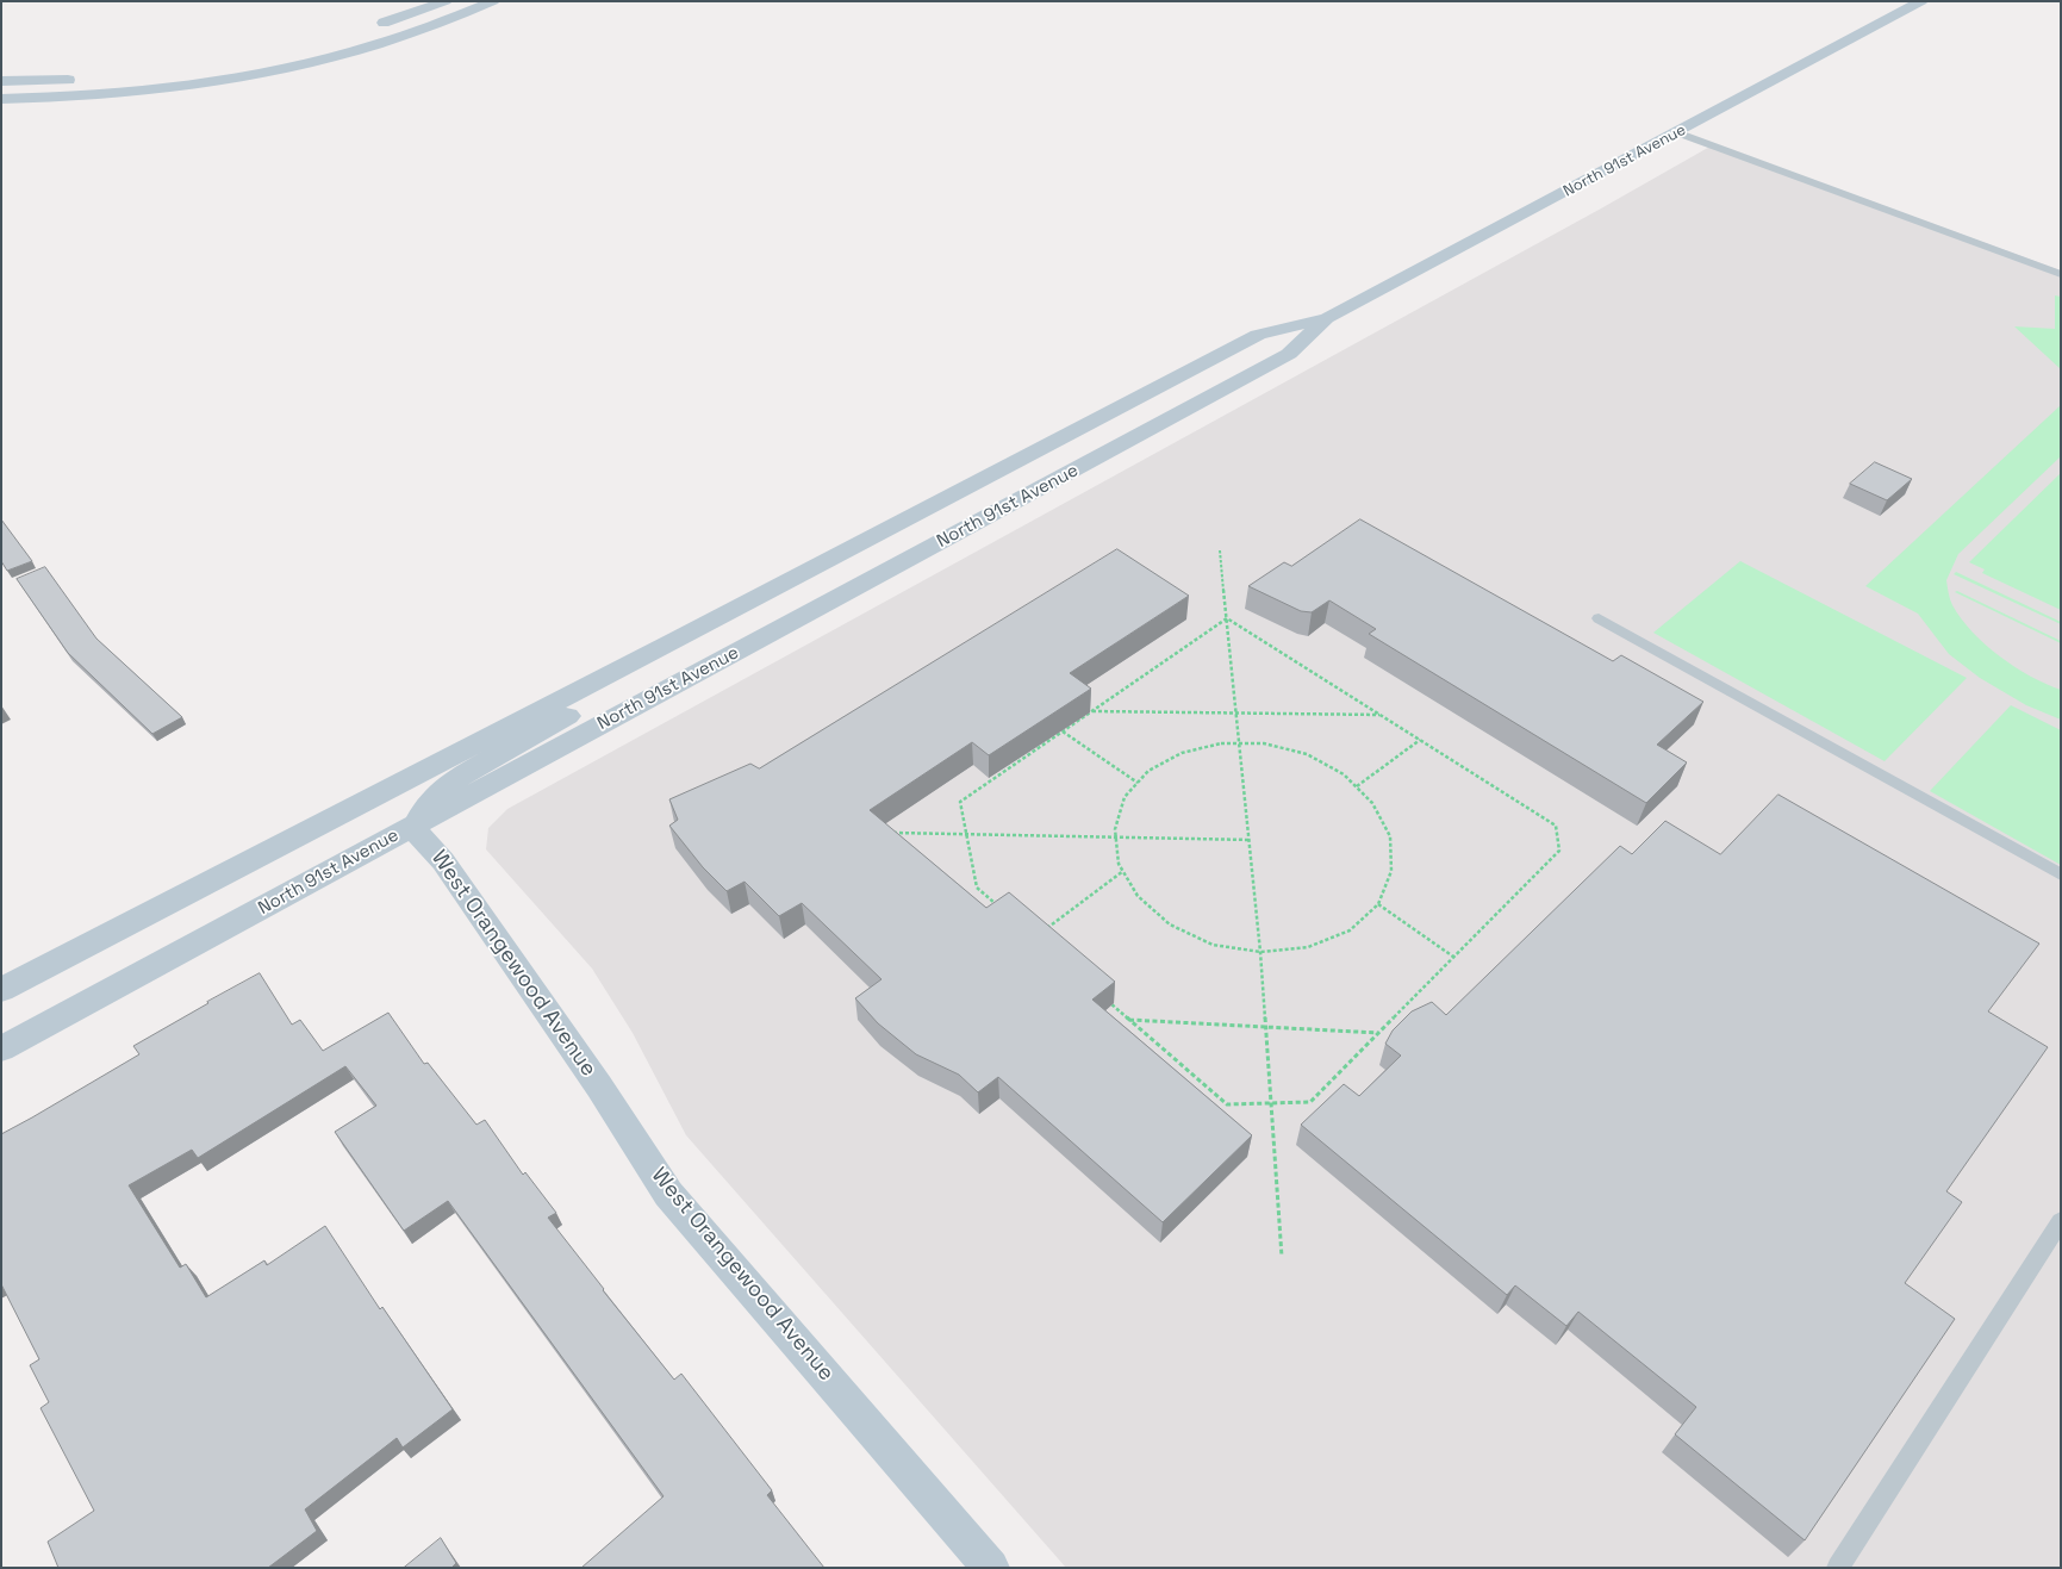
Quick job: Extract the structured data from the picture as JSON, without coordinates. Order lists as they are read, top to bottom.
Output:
{
  "streets": {
    "main road": ["North 91st Avenue", "West Orangewood Avenue"]
  },
  "crossings": [
    ["North 91st Avenue", "West Orangewood Avenue"]
  ]
}
